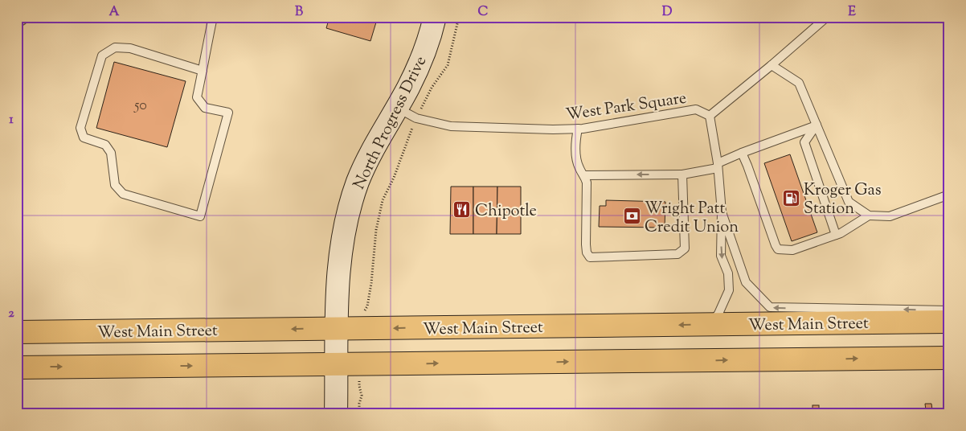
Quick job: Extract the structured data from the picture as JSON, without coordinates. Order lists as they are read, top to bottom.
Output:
{
  "streets": {
    "main road": ["West Main Street"],
    "street": ["North Progress Drive"],
    "lane": ["West Park Square"]
  },
  "crossings": [
    ["West Park Square", "North Progress Drive"],
    ["North Progress Drive", "West Main Street"]
  ],
  "places": {
    "fuel station": ["Kroger Gas Station"],
    "restaurant": ["Chipotle"],
    "bank": ["Wright Patt Credit Union"]
  },
  "house_numbers": ["50"],
  "grid": {
    "columns": [
      "A",
      "B",
      "C",
      "D",
      "E"
    ],
    "rows": ["1", "2"]
  }
}
